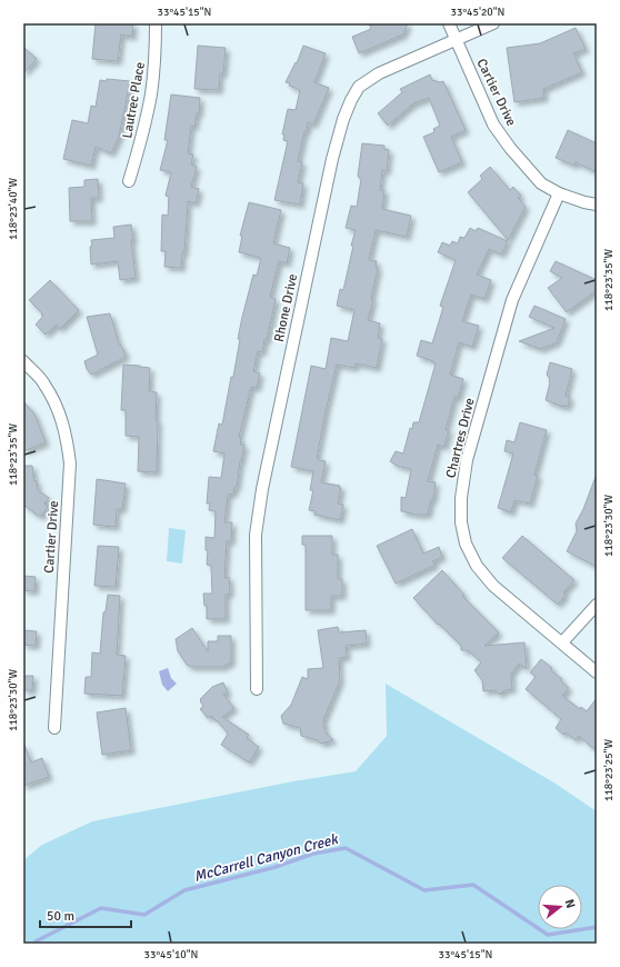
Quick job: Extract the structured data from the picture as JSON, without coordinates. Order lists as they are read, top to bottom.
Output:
{
  "streets": {
    "street": [
      "Cartier Drive",
      "Lautrec Place",
      "Rhone Drive",
      "Chartres Drive"
    ]
  },
  "crossings": [
    ["Cartier Drive", "Rhone Drive"],
    ["Cartier Drive", "Chartres Drive"]
  ],
  "water": ["McCarrell Canyon Creek"],
  "scale_bar": "50 m",
  "north": "right",
  "coordinates": [
    "33°45'15\"N",
    "33°45'20\"N",
    "118°23'40\"W",
    "118°23'35\"W",
    "118°23'30\"W",
    "118°23'25\"W",
    "33°45'10\"N"
  ]
}
